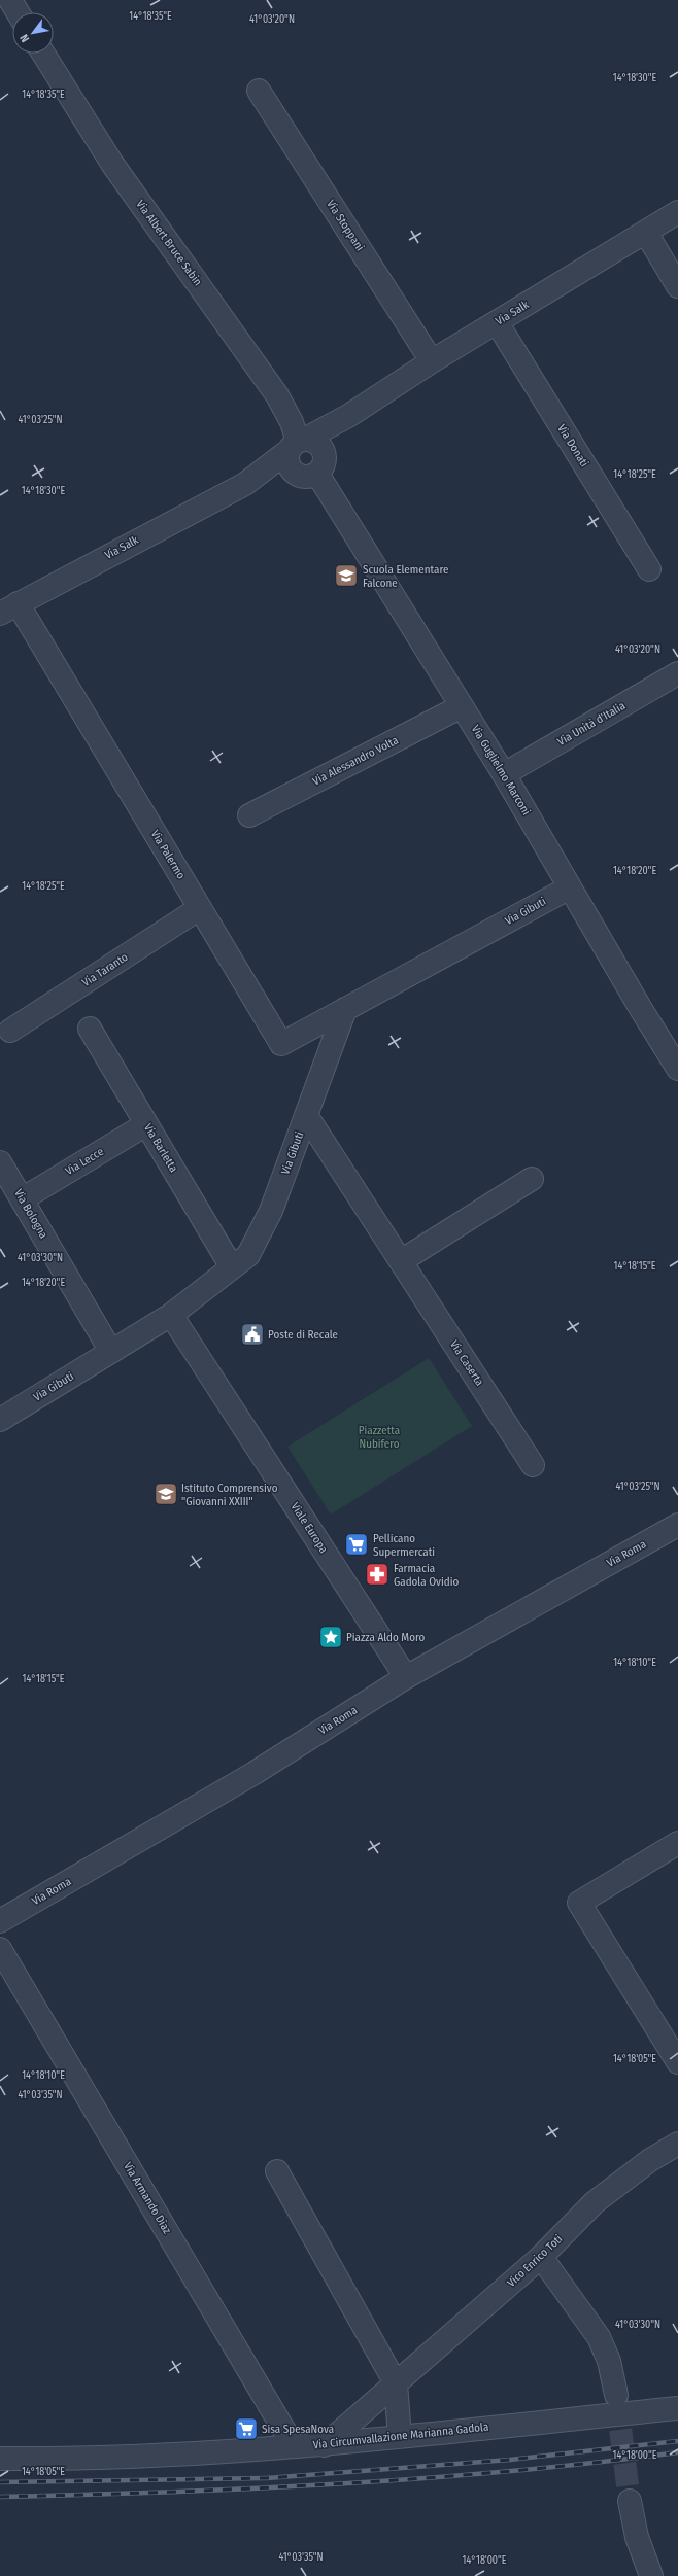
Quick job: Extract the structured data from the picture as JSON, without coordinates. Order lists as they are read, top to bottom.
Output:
{
  "streets": {
    "street": [
      "Via Stoppani",
      "Via Albert Bruce Sabin",
      "Via Salk",
      "Via Donati",
      "Via Unità d'Italia",
      "Via Alessandro Volta",
      "Via Guglielmo Marconi",
      "Via Palermo",
      "Via Gibuti",
      "Via Taranto",
      "Via Barletta",
      "Via Lecce",
      "Via Bologna",
      "Via Caserta",
      "Viale Europa",
      "Via Roma",
      "Via Armando Dìaz",
      "Vico Enrico Toti",
      "Via Circumvallazione Marianna Gadola"
    ]
  },
  "crossings": [
    ["Via Stoppani", "Via Salk"],
    ["Via Albert Bruce Sabin", "Via Salk"],
    ["Via Salk", "Via Donati"],
    ["Via Salk", "Via Guglielmo Marconi"],
    ["Via Salk", "Via Palermo"],
    ["Via Unità d'Italia", "Via Guglielmo Marconi"],
    ["Via Alessandro Volta", "Via Guglielmo Marconi"],
    ["Via Guglielmo Marconi", "Via Gibuti"],
    ["Via Palermo", "Via Gibuti"],
    ["Via Palermo", "Via Taranto"],
    ["Via Gibuti", "Via Barletta"],
    ["Via Gibuti", "Via Bologna"],
    ["Via Gibuti", "Via Caserta"],
    ["Via Gibuti", "Viale Europa"],
    ["Via Barletta", "Via Lecce"],
    ["Via Lecce", "Via Bologna"],
    ["Viale Europa", "Via Roma"],
    ["Via Armando Dìaz", "Via Circumvallazione Marianna Gadola"],
    ["Vico Enrico Toti", "Via Circumvallazione Marianna Gadola"]
  ],
  "parks": ["Piazzetta Nubifero"],
  "places": {
    "school or university": ["Scuola Elementare Falcone", "Istituto Comprensivo \"Giovanni XXIII\""],
    "public building": ["Poste di Recale"],
    "supermarket": ["Pellicano Supermercati", "Sisa SpesaNova"],
    "pharmacy": ["Farmacia Gadola Ovidio"],
    "place": ["Piazza Aldo Moro"]
  },
  "north": "bottom left",
  "coordinates": [
    "14°18'35\"E",
    "41°03'20\"N",
    "14°18'30\"E",
    "41°03'25\"N",
    "14°18'25\"E",
    "14°18'20\"E",
    "41°03'30\"N",
    "14°18'15\"E",
    "14°18'10\"E",
    "14°18'05\"E",
    "41°03'35\"N",
    "14°18'00\"E"
  ]
}
